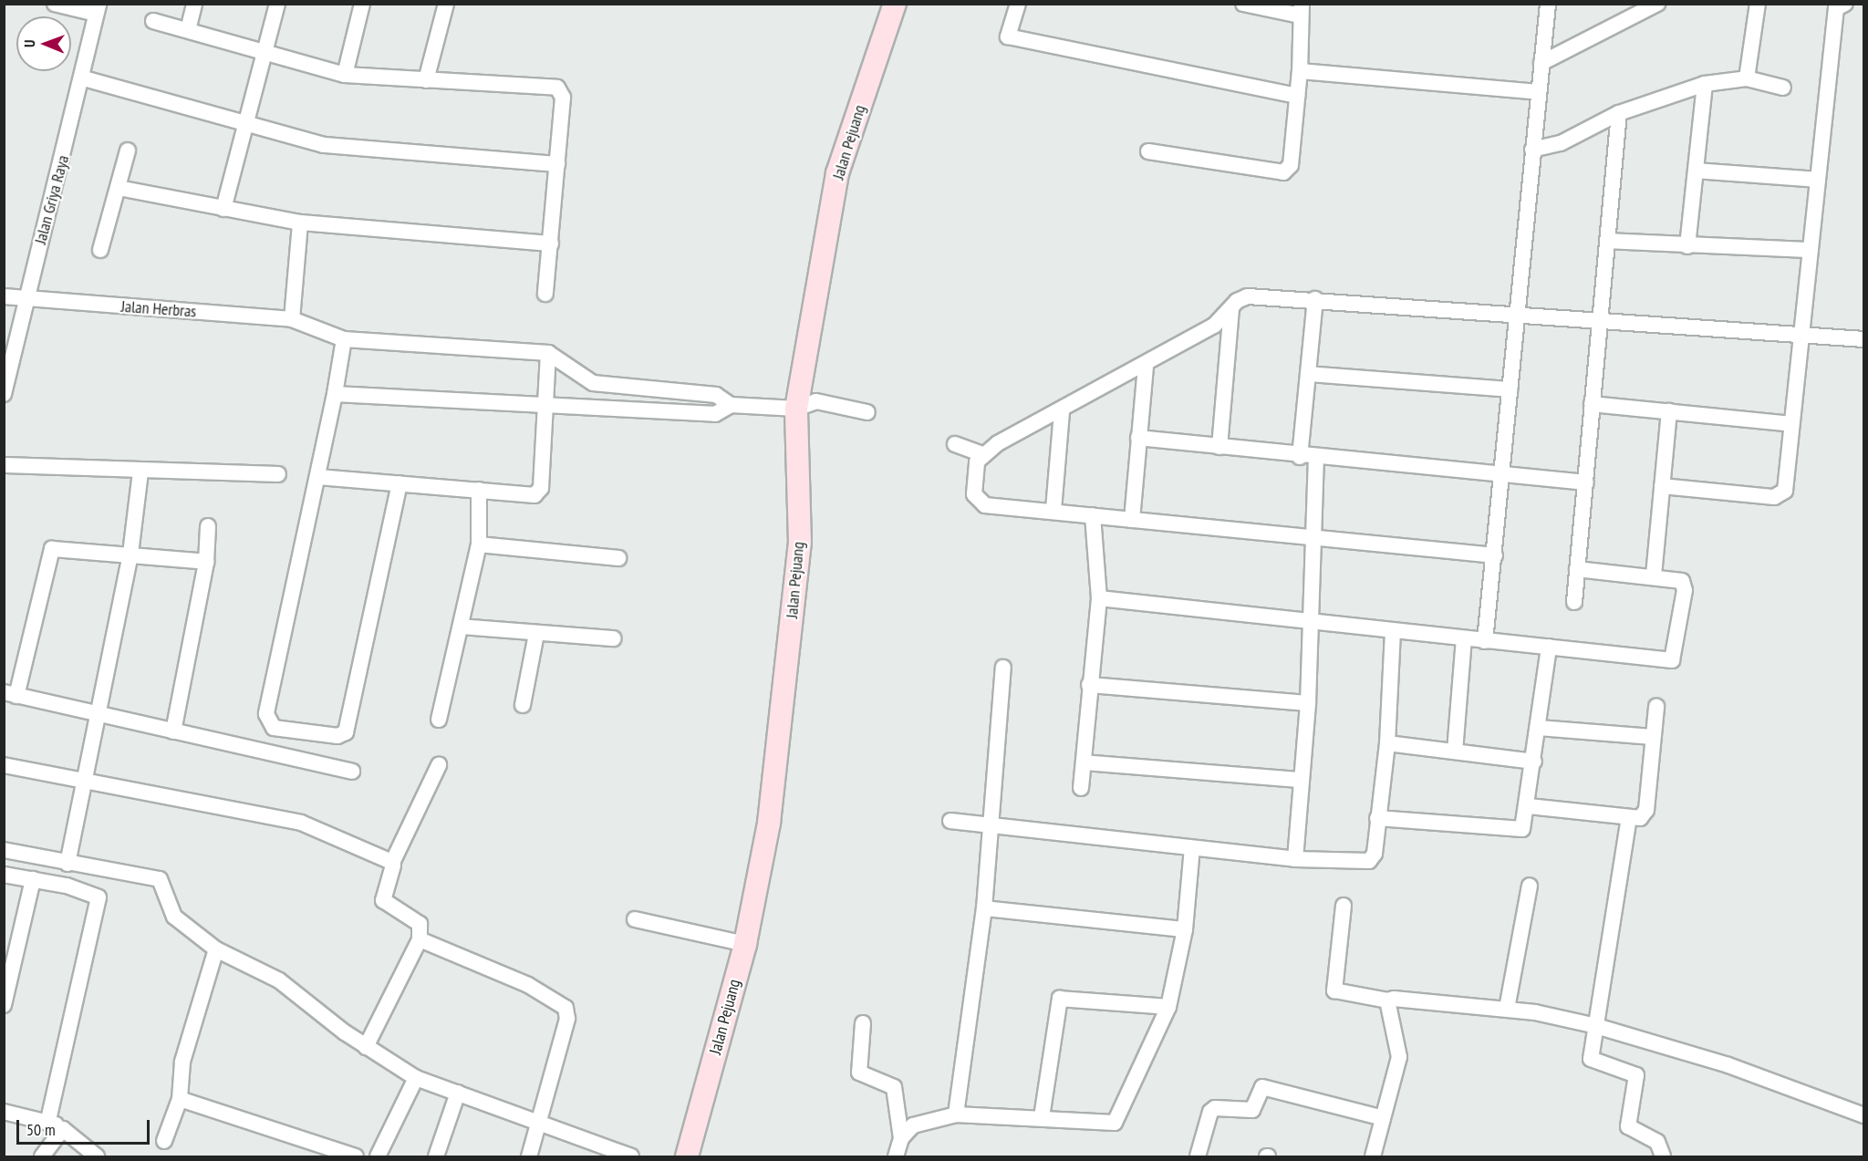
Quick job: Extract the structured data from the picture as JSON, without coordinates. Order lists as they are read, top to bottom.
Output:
{
  "streets": {
    "street": ["Jalan Pejuang", "Jalan Griya Raya", "Jalan Herbras"]
  },
  "crossings": [
    ["Jalan Griya Raya", "Jalan Herbras"]
  ],
  "scale_bar": "50 m",
  "north": "left"
}
